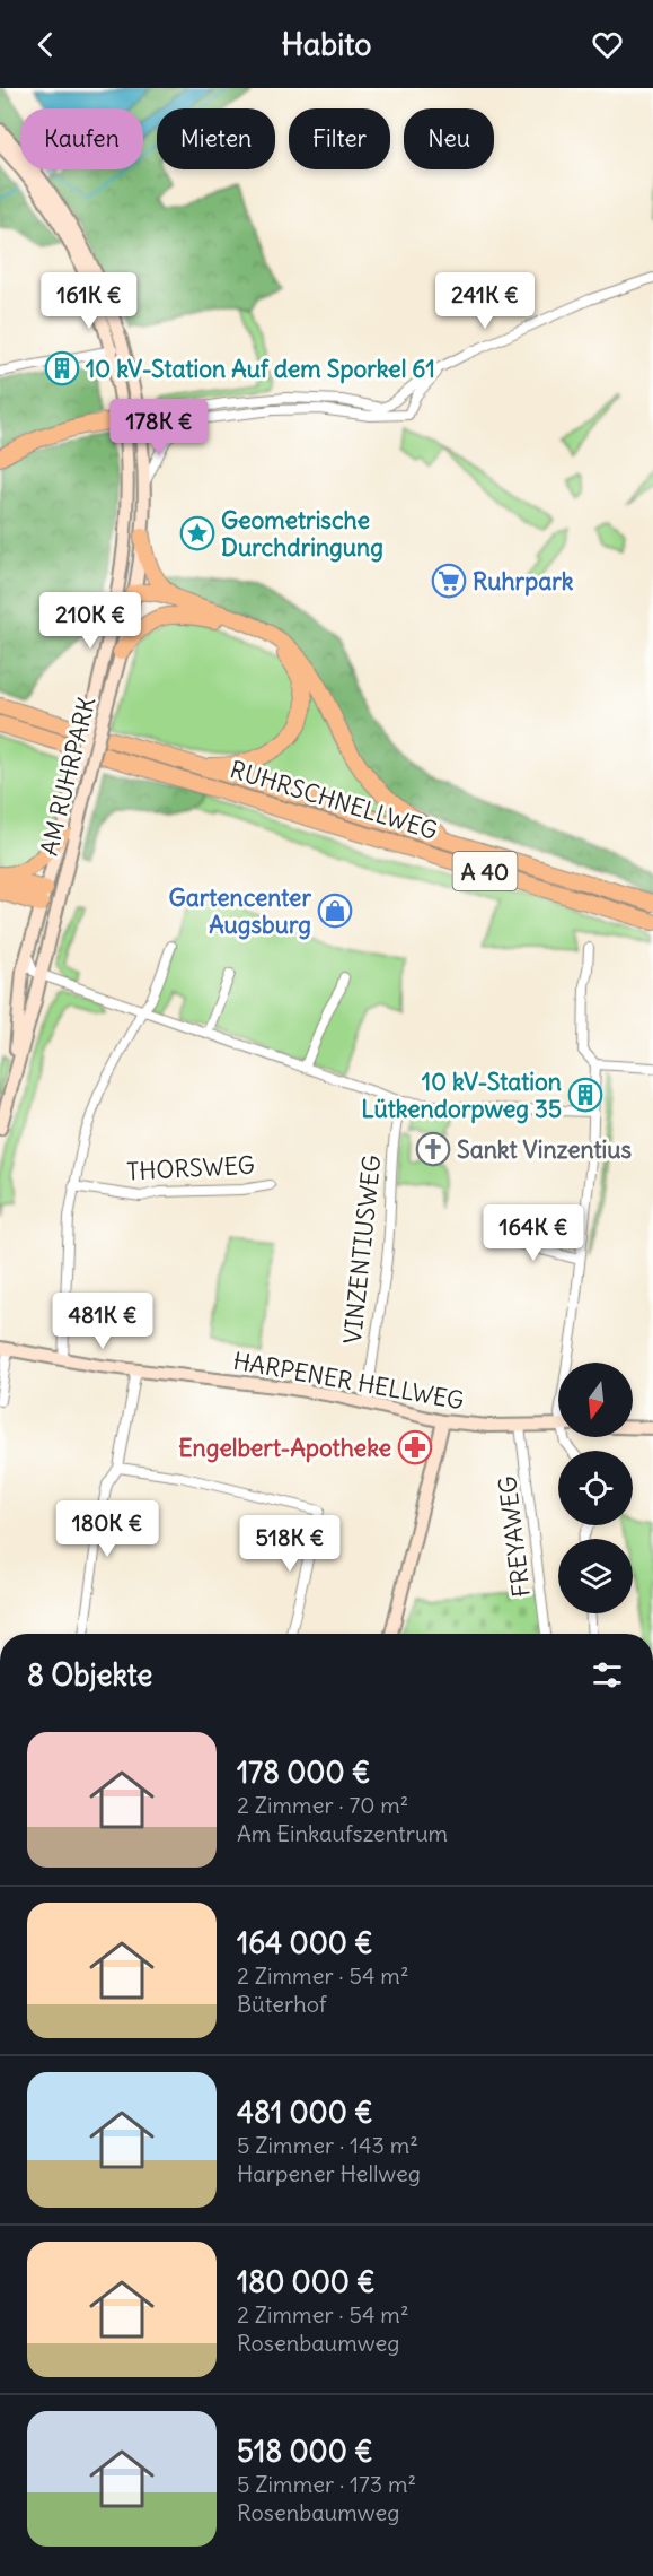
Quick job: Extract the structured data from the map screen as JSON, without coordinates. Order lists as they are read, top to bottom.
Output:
{
  "streets": {
    "highway": ["RUHRSCHNELLWEG", "A 40"],
    "main road": ["AM RUHRPARK", "HARPENER HELLWEG"],
    "street": ["THORSWEG", "VINZENTIUSWEG", "FREYAWEG"]
  },
  "crossings": [
    ["VINZENTIUSWEG", "HARPENER HELLWEG"],
    ["HARPENER HELLWEG", "FREYAWEG"]
  ],
  "places": {
    "building": ["10 kV-Station Auf dem Sporkel 61", "10 kV-Station Lütkendorpweg 35"],
    "place": ["Geometrische Durchdringung"],
    "supermarket": ["Ruhrpark"],
    "shop": ["Gartencenter Augsburg"],
    "church": ["Sankt Vinzentius"],
    "pharmacy": ["Engelbert-Apotheke"]
  },
  "north": "bottom",
  "page": {
    "header": "Habito",
    "chip": [
      "Kaufen",
      "Mieten",
      "Filter",
      "Neu"
    ],
    "price": [
      "161K €",
      "241K €",
      "178K €",
      "210K €",
      "164K €",
      "481K €",
      "180K €",
      "518K €"
    ],
    "heading": "8 Objekte",
    "list": [
      {
        "name": "178 000 €",
        "note": "2 Zimmer · 70 m² · Am Einkaufszentrum"
      },
      {
        "name": "164 000 €",
        "note": "2 Zimmer · 54 m² · Büterhof"
      },
      {
        "name": "481 000 €",
        "note": "5 Zimmer · 143 m² · Harpener Hellweg"
      },
      {
        "name": "180 000 €",
        "note": "2 Zimmer · 54 m² · Rosenbaumweg"
      },
      {
        "name": "518 000 €",
        "note": "5 Zimmer · 173 m² · Rosenbaumweg"
      }
    ]
  }
}
